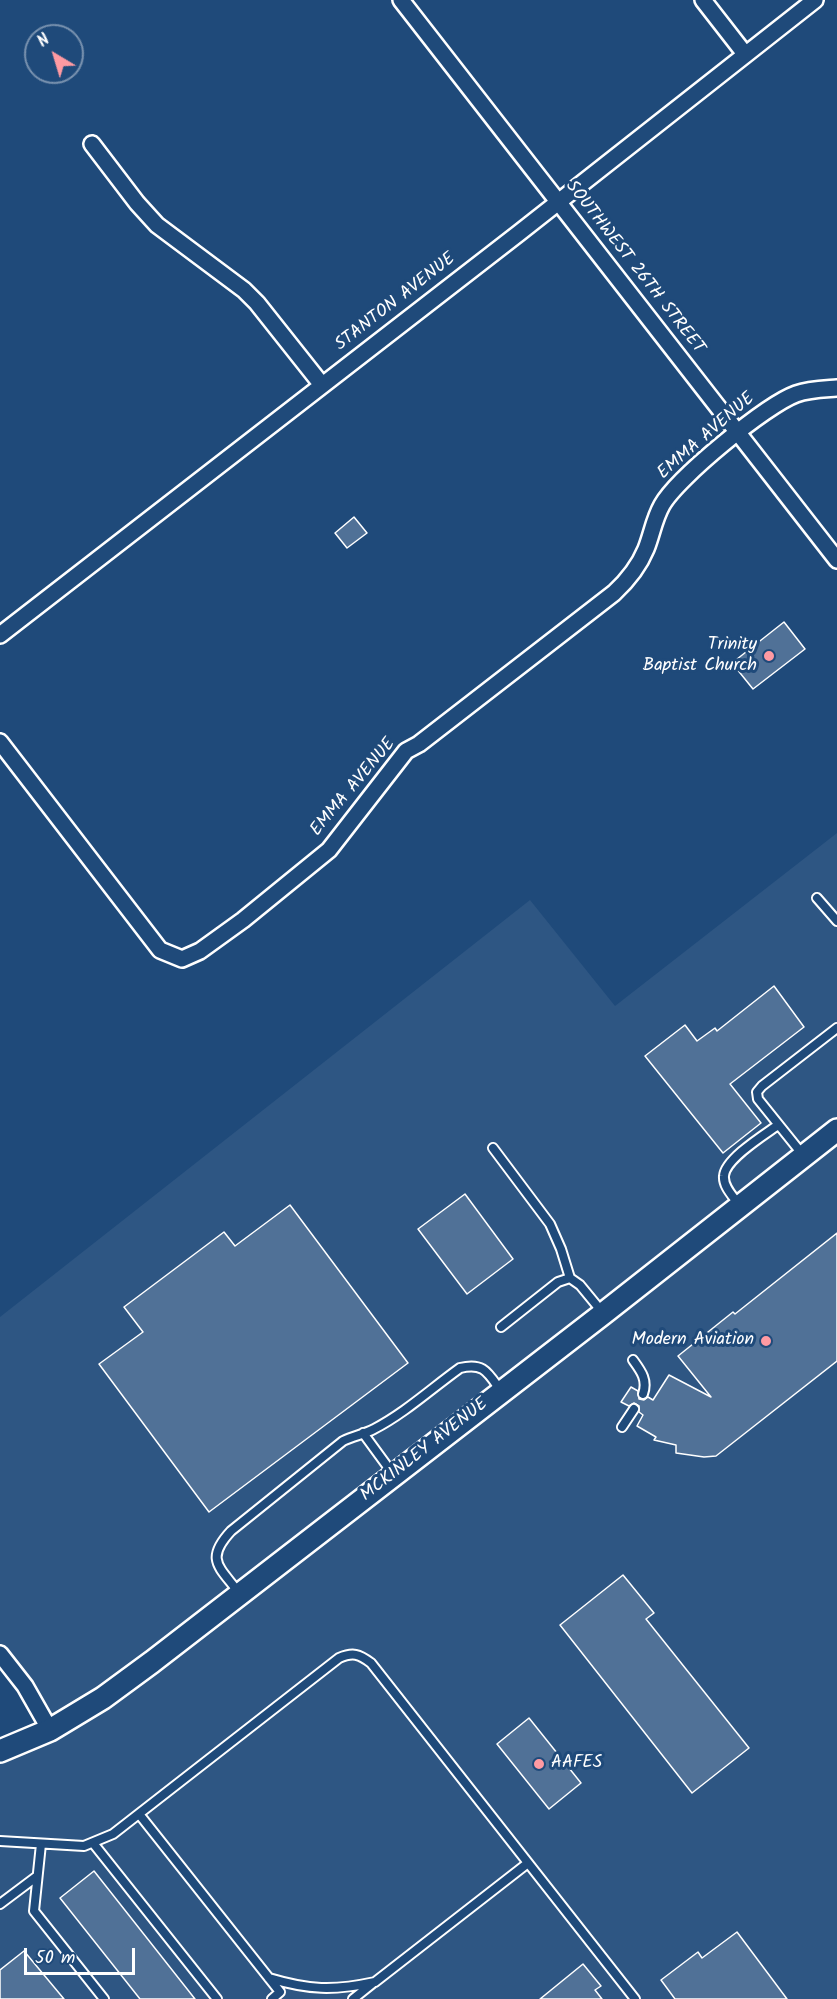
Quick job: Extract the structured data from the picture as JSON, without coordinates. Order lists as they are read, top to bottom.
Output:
{
  "streets": {
    "main road": ["MCKINLEY AVENUE"],
    "street": ["SOUTHWEST 26TH STREET", "STANTON AVENUE", "EMMA AVENUE"]
  },
  "crossings": [
    ["SOUTHWEST 26TH STREET", "STANTON AVENUE"],
    ["SOUTHWEST 26TH STREET", "EMMA AVENUE"]
  ],
  "places": ["Trinity Baptist Church", "Modern Aviation", "AAFES"],
  "scale_bar": "50 m",
  "north": "top left"
}
